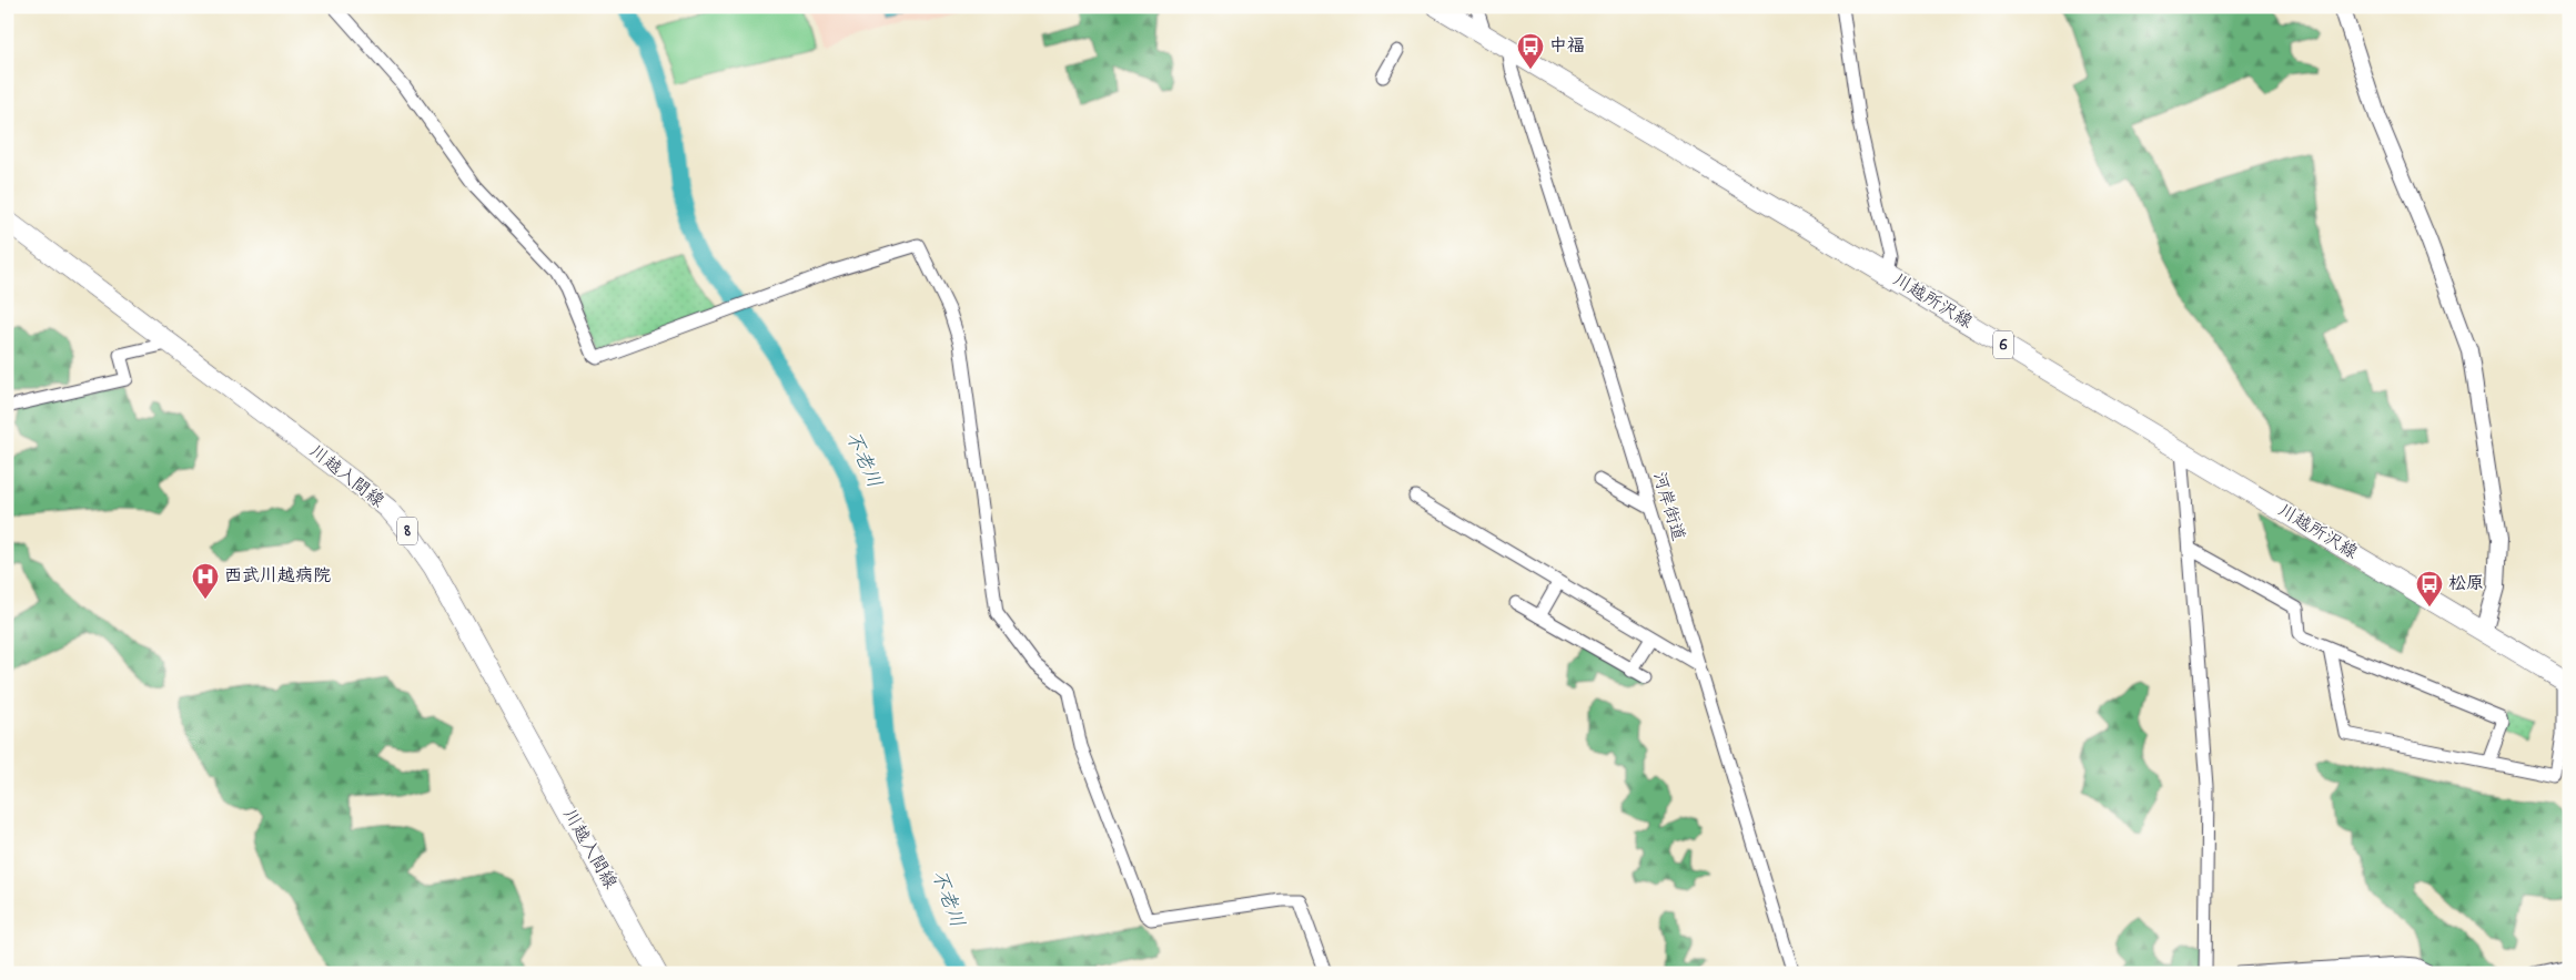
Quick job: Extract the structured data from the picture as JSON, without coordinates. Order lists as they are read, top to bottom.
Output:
{
  "streets": {
    "main road": [
      "川越所沢線",
      "6",
      "川越入間線",
      "8"
    ],
    "street": ["河岸街道"]
  },
  "crossings": [
    ["川越所沢線", "河岸街道"]
  ],
  "water": ["不老川"],
  "places": {
    "bus stop": ["中福", "松原"],
    "hospital": ["西武川越病院"]
  }
}
